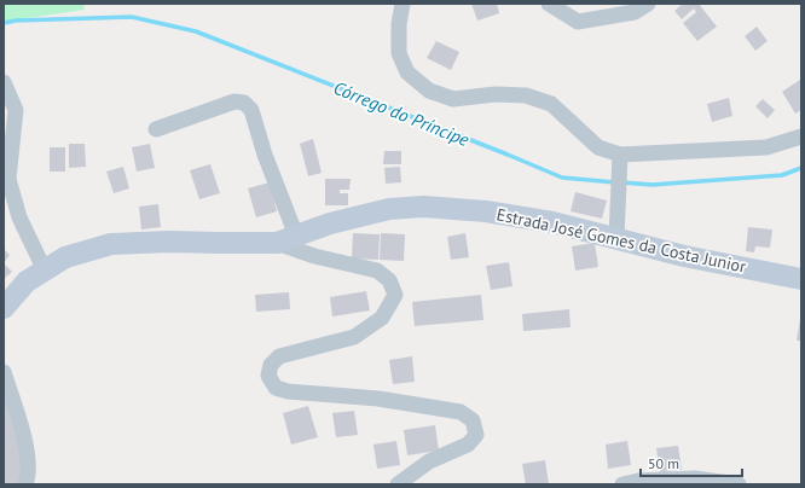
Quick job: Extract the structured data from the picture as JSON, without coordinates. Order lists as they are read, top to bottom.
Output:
{
  "streets": {
    "street": ["Estrada José Gomes da Costa Junior"]
  },
  "water": ["Córrego do Príncipe"],
  "scale_bar": "50 m"
}
